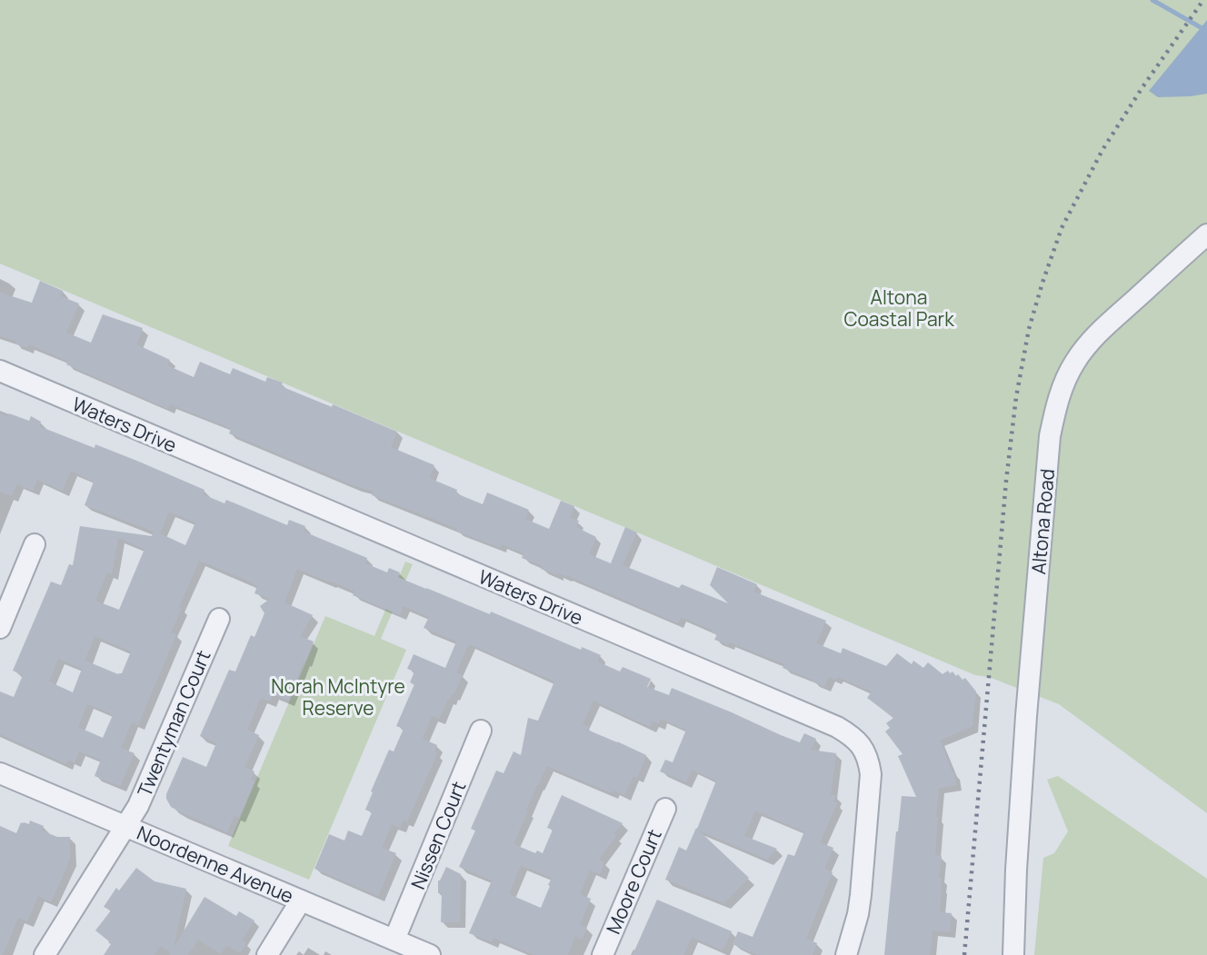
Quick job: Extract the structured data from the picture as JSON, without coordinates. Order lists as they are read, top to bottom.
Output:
{
  "streets": {
    "street": [
      "Waters Drive",
      "Altona Road",
      "Twentyman Court",
      "Nissen Court",
      "Noordenne Avenue",
      "Moore Court"
    ]
  },
  "crossings": [
    ["Twentyman Court", "Noordenne Avenue"],
    ["Nissen Court", "Noordenne Avenue"]
  ],
  "parks": ["Altona Coastal Park", "Norah McIntyre Reserve"]
}
